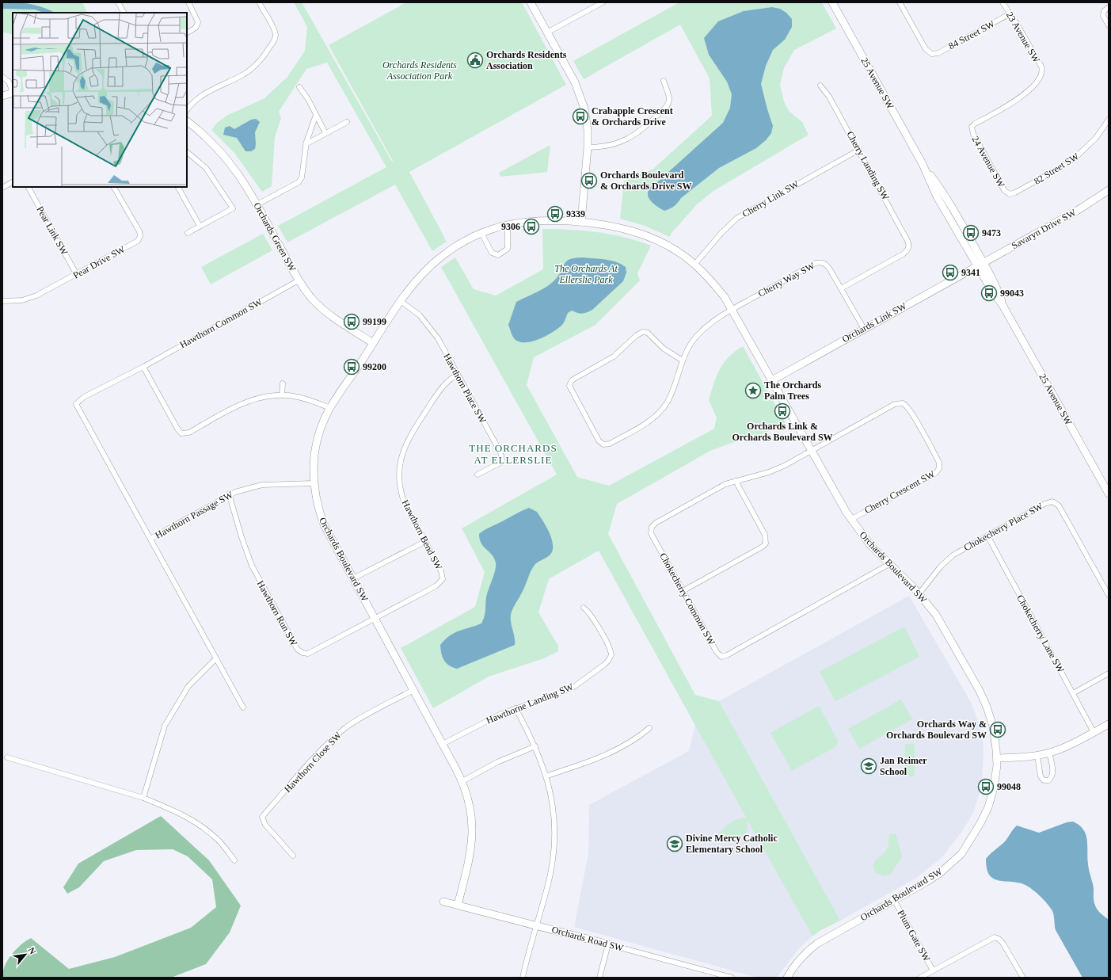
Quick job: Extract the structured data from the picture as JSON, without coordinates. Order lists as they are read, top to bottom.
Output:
{
  "streets": {
    "street": [
      "84 Street SW",
      "23 Avenue SW",
      "25 Avenue SW",
      "24 Avenue SW",
      "Cherry Landing SW",
      "82 Street SW",
      "Cherry Link SW",
      "Savaryn Drive SW",
      "Pear Link SW",
      "Orchards Green SW",
      "Pear Drive SW",
      "Cherry Way SW",
      "Orchards Link SW",
      "Hawthorn Common SW",
      "Hawthorn Place SW",
      "Cherry Crescent SW",
      "Hawthorn Passage SW",
      "Chokecherry Place SW",
      "Hawthorn Bend SW",
      "Orchards Boulevard SW",
      "Chokecherry Common SW",
      "Hawthorn Run SW",
      "Chokecherry Lane SW",
      "Hawthorne Landing SW",
      "Hawthorn Close SW",
      "Plum Gate SW",
      "Orchards Road SW"
    ]
  },
  "crossings": [
    ["84 Street SW", "23 Avenue SW"],
    ["23 Avenue SW", "24 Avenue SW"],
    ["25 Avenue SW", "Savaryn Drive SW"],
    ["25 Avenue SW", "Orchards Link SW"],
    ["24 Avenue SW", "82 Street SW"],
    ["Cherry Landing SW", "Cherry Link SW"],
    ["Cherry Landing SW", "Cherry Way SW"],
    ["Cherry Link SW", "Orchards Boulevard SW"],
    ["Savaryn Drive SW", "Orchards Link SW"],
    ["Pear Link SW", "Pear Drive SW"],
    ["Orchards Green SW", "Hawthorn Common SW"],
    ["Orchards Green SW", "Orchards Boulevard SW"],
    ["Cherry Way SW", "Orchards Link SW"],
    ["Cherry Way SW", "Orchards Boulevard SW"],
    ["Orchards Link SW", "Orchards Boulevard SW"],
    ["Hawthorn Common SW", "Hawthorn Passage SW"],
    ["Hawthorn Place SW", "Hawthorn Bend SW"],
    ["Hawthorn Place SW", "Orchards Boulevard SW"],
    ["Cherry Crescent SW", "Orchards Boulevard SW"],
    ["Cherry Crescent SW", "Chokecherry Common SW"],
    ["Hawthorn Passage SW", "Orchards Boulevard SW"],
    ["Hawthorn Passage SW", "Hawthorn Run SW"],
    ["Chokecherry Place SW", "Orchards Boulevard SW"],
    ["Chokecherry Place SW", "Chokecherry Lane SW"],
    ["Hawthorn Bend SW", "Orchards Boulevard SW"],
    ["Hawthorn Bend SW", "Hawthorn Run SW"],
    ["Orchards Boulevard SW", "Chokecherry Common SW"],
    ["Orchards Boulevard SW", "Hawthorn Run SW"],
    ["Orchards Boulevard SW", "Hawthorne Landing SW"],
    ["Orchards Boulevard SW", "Hawthorn Close SW"],
    ["Orchards Boulevard SW", "Plum Gate SW"],
    ["Orchards Boulevard SW", "Orchards Road SW"]
  ],
  "districts": ["THE ORCHARDS AT ELLERSLIE"],
  "parks": ["Orchards Residents Association Park", "The Orchards At Ellerslie Park"],
  "places": {
    "public building": ["Orchards Residents Association"],
    "bus stop": [
      "Crabapple Crescent & Orchards Drive",
      "Orchards Boulevard & Orchards Drive SW",
      "9339",
      "9306",
      "9473",
      "9341",
      "99043",
      "99199",
      "99200",
      "Orchards Link & Orchards Boulevard SW",
      "Orchards Way & Orchards Boulevard SW",
      "99048"
    ],
    "place": ["The Orchards Palm Trees"],
    "school or university": ["Jan Reimer School", "Divine Mercy Catholic Elementary School"]
  },
  "north": "top right"
}
